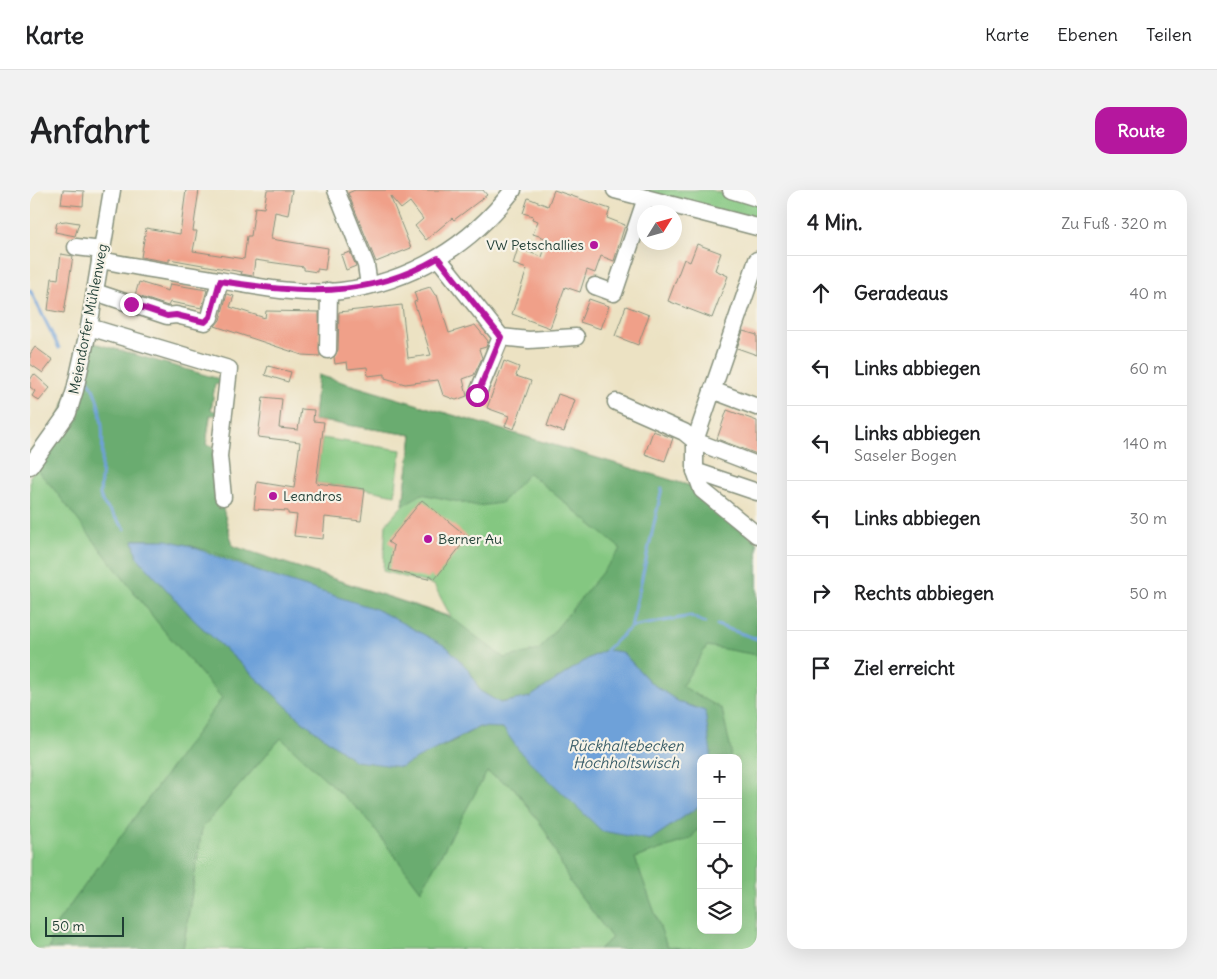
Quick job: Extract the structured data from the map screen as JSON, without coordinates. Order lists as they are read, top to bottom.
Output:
{
  "streets": {
    "street": ["Meiendorfer Mühlenweg"]
  },
  "water": ["Rückhaltebecken Hochholtswisch"],
  "places": ["VW Petschallies", "Leandros", "Berner Au"],
  "scale_bar": "50 m",
  "north": "top right",
  "page": {
    "header": "Karte",
    "nav": ["Karte", "Ebenen", "Teilen"],
    "buttons": "Route",
    "title": "Anfahrt",
    "heading": ["4 Min.", "Zu Fuß · 320 m"],
    "list": [
      ["Geradeaus", "40 m"],
      ["Links abbiegen", "60 m"],
      ["Links abbiegen", "Saseler Bogen", "140 m"],
      ["Links abbiegen", "30 m"],
      ["Rechts abbiegen", "50 m"],
      "Ziel erreicht"
    ],
    "map_buttons": ["+", "−"],
    "scale": "50 m"
  }
}
